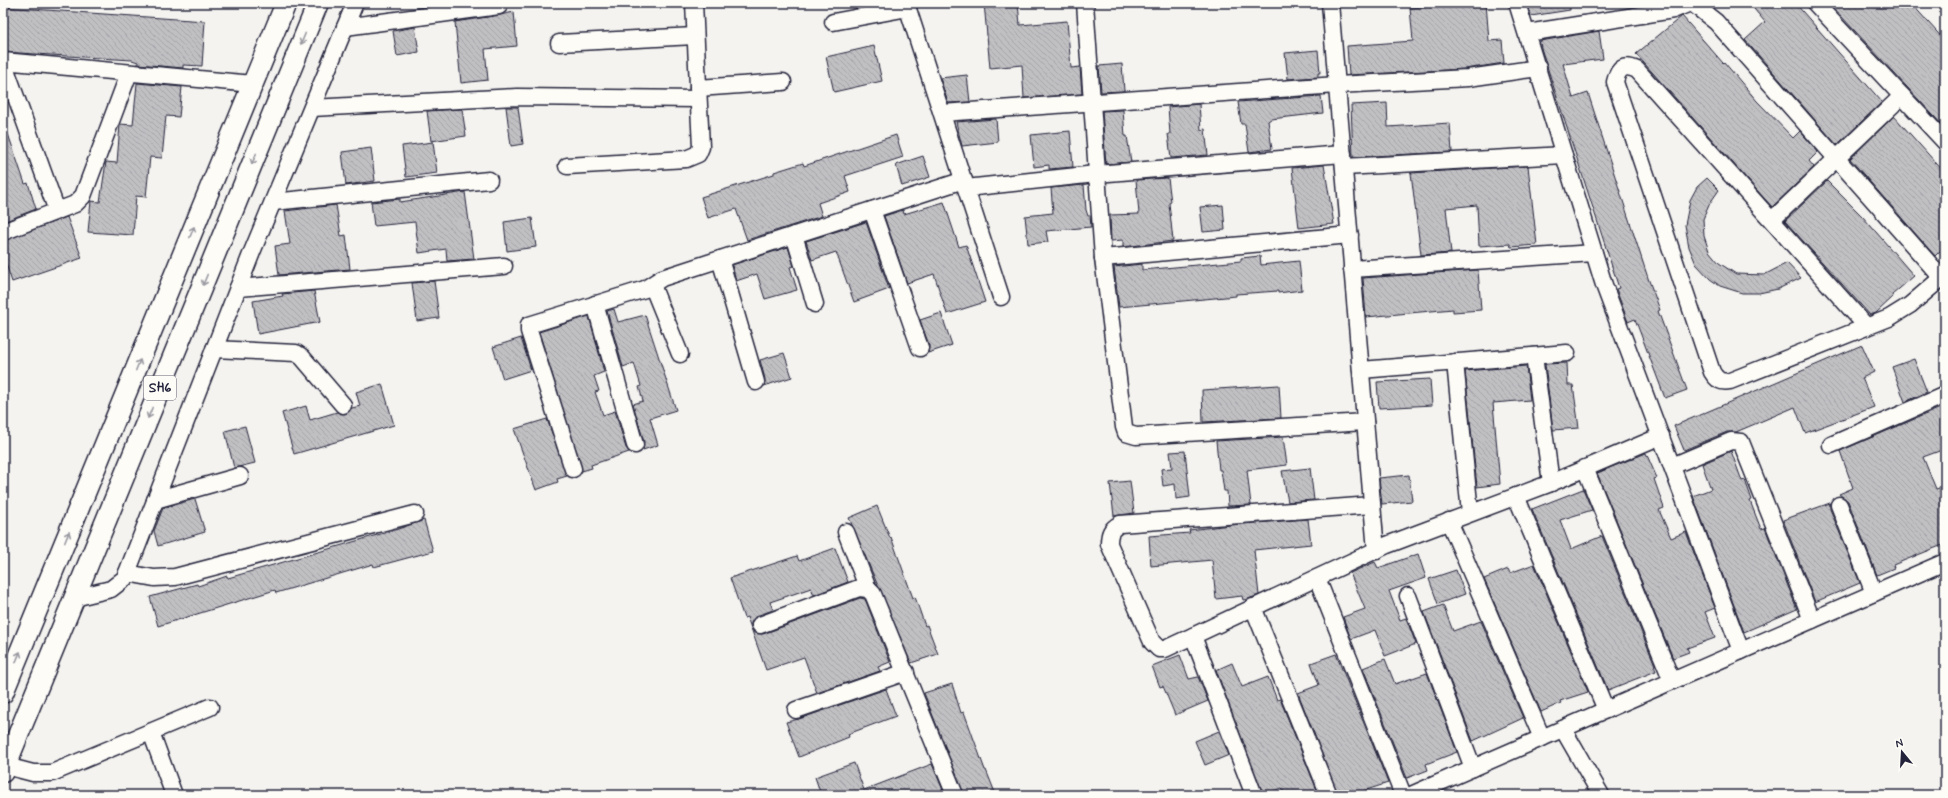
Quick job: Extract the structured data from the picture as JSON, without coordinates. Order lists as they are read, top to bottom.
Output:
{
  "streets": {
    "main road": ["SH6"]
  },
  "north": "top"
}
